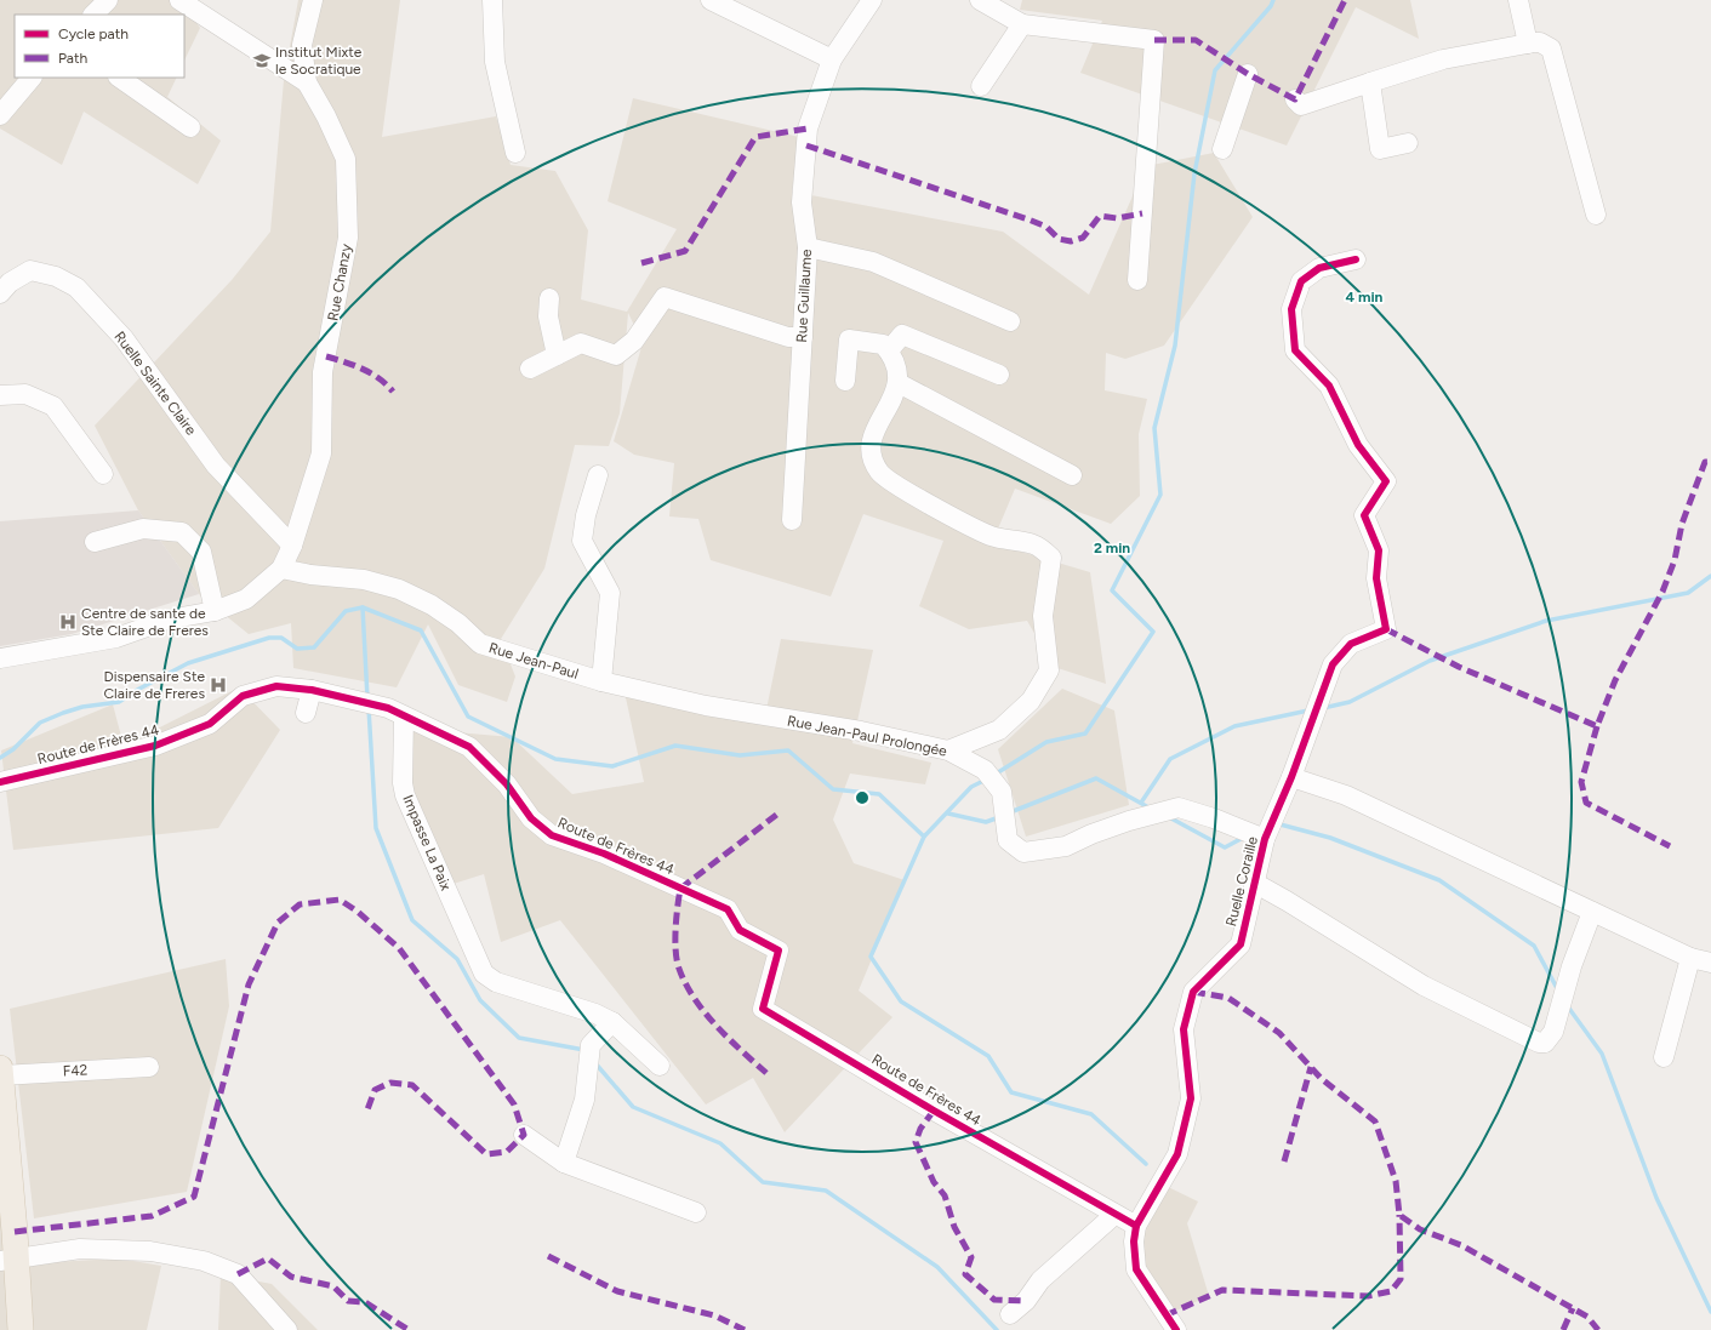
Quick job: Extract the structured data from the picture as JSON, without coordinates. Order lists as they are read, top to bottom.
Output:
{
  "streets": {
    "street": [
      "Rue Chanzy",
      "Rue Guillaume",
      "Ruelle Sainte Claire",
      "Rue Jean-Paul",
      "Rue Jean-Paul Prolongée",
      "Route de Frères 44",
      "Impasse La Paix",
      "Ruelle Coraille",
      "F42"
    ]
  },
  "crossings": [
    ["Rue Chanzy", "Ruelle Sainte Claire"],
    ["Rue Chanzy", "Rue Jean-Paul"],
    ["Rue Jean-Paul", "Rue Jean-Paul Prolongée"],
    ["Rue Jean-Paul Prolongée", "Ruelle Coraille"],
    ["Route de Frères 44", "Impasse La Paix"],
    ["Route de Frères 44", "Ruelle Coraille"]
  ],
  "places": {
    "school or university": ["Institut Mixte le Socratique"],
    "hospital": ["Centre de sante de Ste Claire de Freres", "Dispensaire Ste Claire de Freres"]
  },
  "legend": ["Cycle path", "Path"],
  "rings": ["4 min", "2 min"]
}
